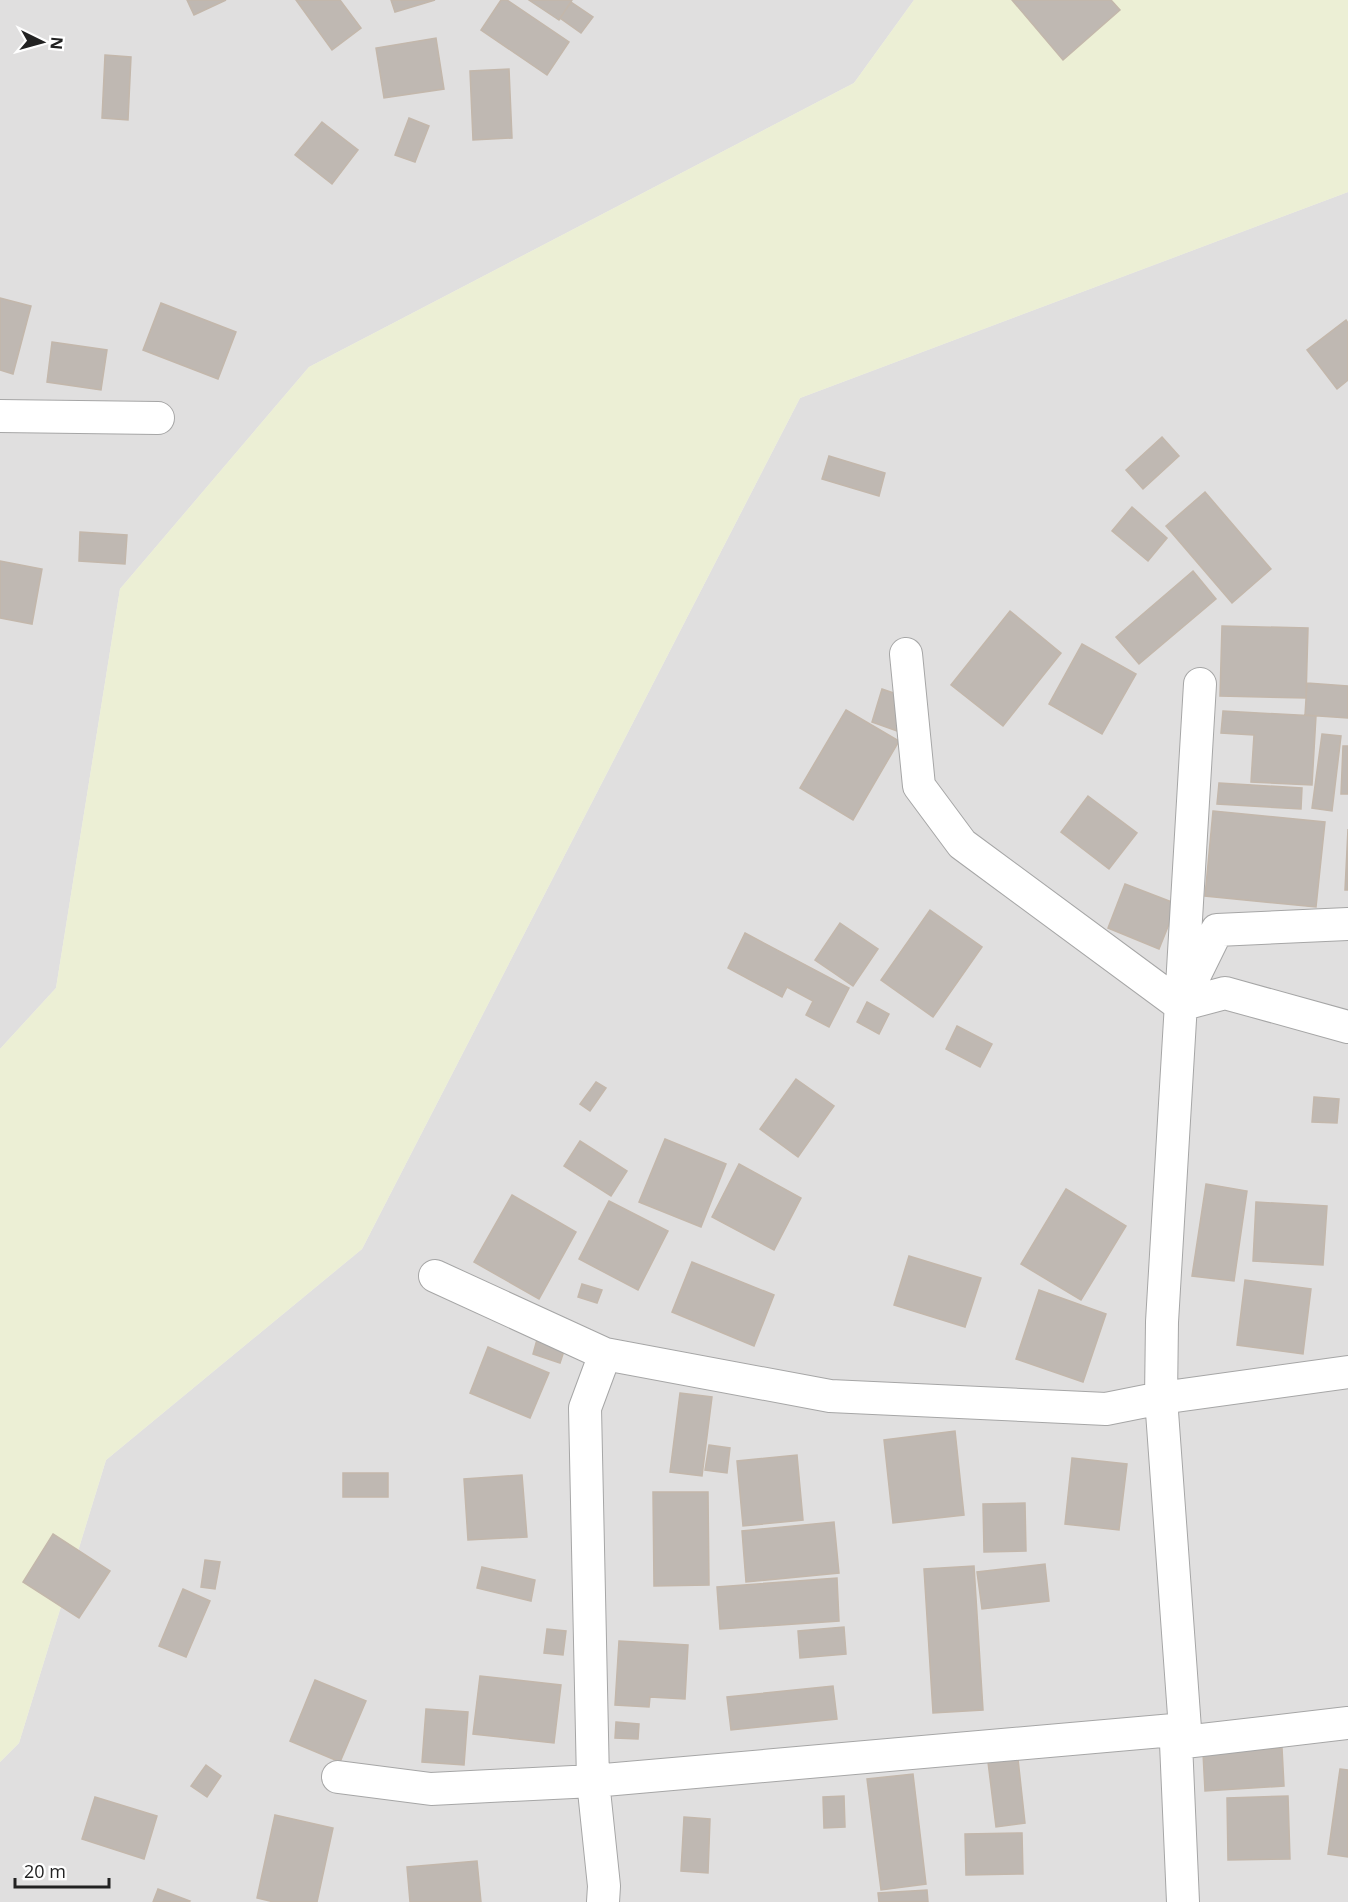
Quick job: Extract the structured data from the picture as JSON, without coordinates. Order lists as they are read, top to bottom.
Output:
{
  "scale_bar": "20 m",
  "north": "right"
}
